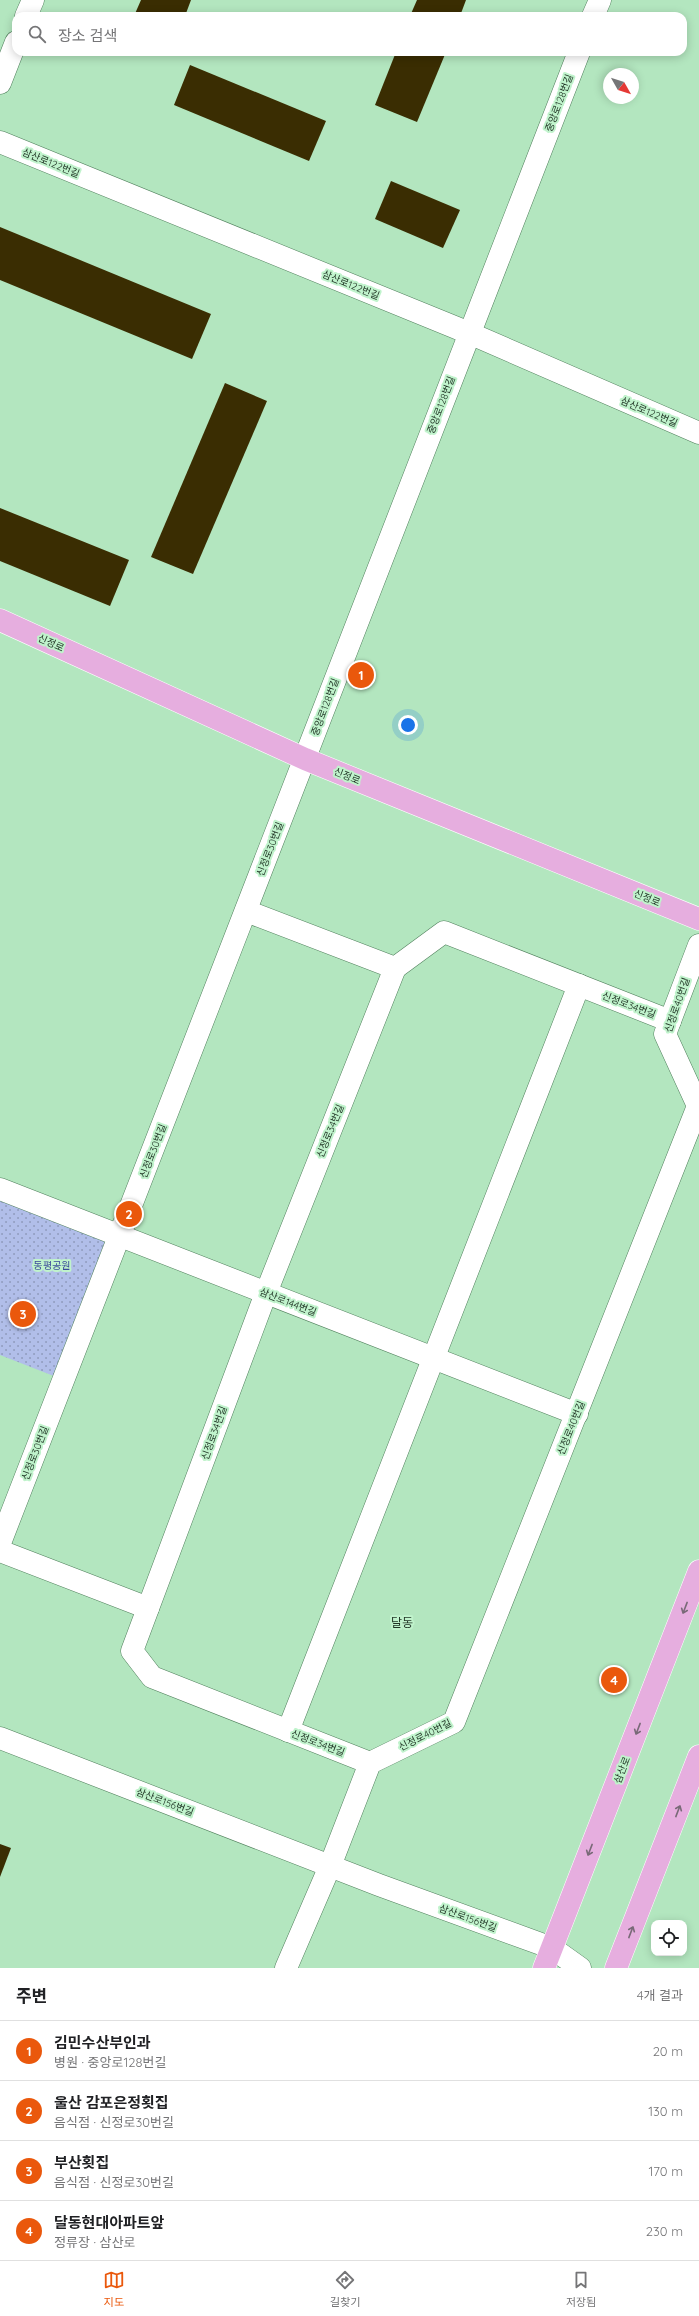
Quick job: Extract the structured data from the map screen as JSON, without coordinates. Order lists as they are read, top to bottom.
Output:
{
  "streets": {
    "main road": ["신정로", "삼산로"],
    "street": [
      "중앙로128번길",
      "삼산로122번길",
      "신정로30번길",
      "신정로34번길",
      "신정로40번길",
      "삼산로144번길",
      "삼산로156번길"
    ]
  },
  "crossings": [
    ["중앙로128번길", "삼산로122번길"],
    ["중앙로128번길", "신정로"],
    ["중앙로128번길", "신정로30번길"],
    ["신정로", "신정로30번길"],
    ["신정로30번길", "삼산로144번길"],
    ["신정로34번길", "신정로40번길"],
    ["신정로34번길", "삼산로144번길"],
    ["신정로40번길", "삼산로144번길"],
    ["삼산로", "삼산로156번길"]
  ],
  "districts": ["달동"],
  "parks": ["동평공원"],
  "north": "bottom right",
  "page": {
    "search": "장소 검색",
    "pins": [
      "1",
      "2",
      "3",
      "4"
    ],
    "heading": ["주변", "4개 결과"],
    "list": [
      {
        "mark": "1",
        "name": "김민수산부인과",
        "note": "병원 · 중앙로128번길",
        "value": "20 m"
      },
      {
        "mark": "2",
        "name": "울산 감포은정횟집",
        "note": "음식점 · 신정로30번길",
        "value": "130 m"
      },
      {
        "mark": "3",
        "name": "부산횟집",
        "note": "음식점 · 신정로30번길",
        "value": "170 m"
      },
      {
        "mark": "4",
        "name": "달동현대아파트앞",
        "note": "정류장 · 삼산로",
        "value": "230 m"
      }
    ],
    "nav": ["지도", "길찾기", "저장됨"]
  }
}
